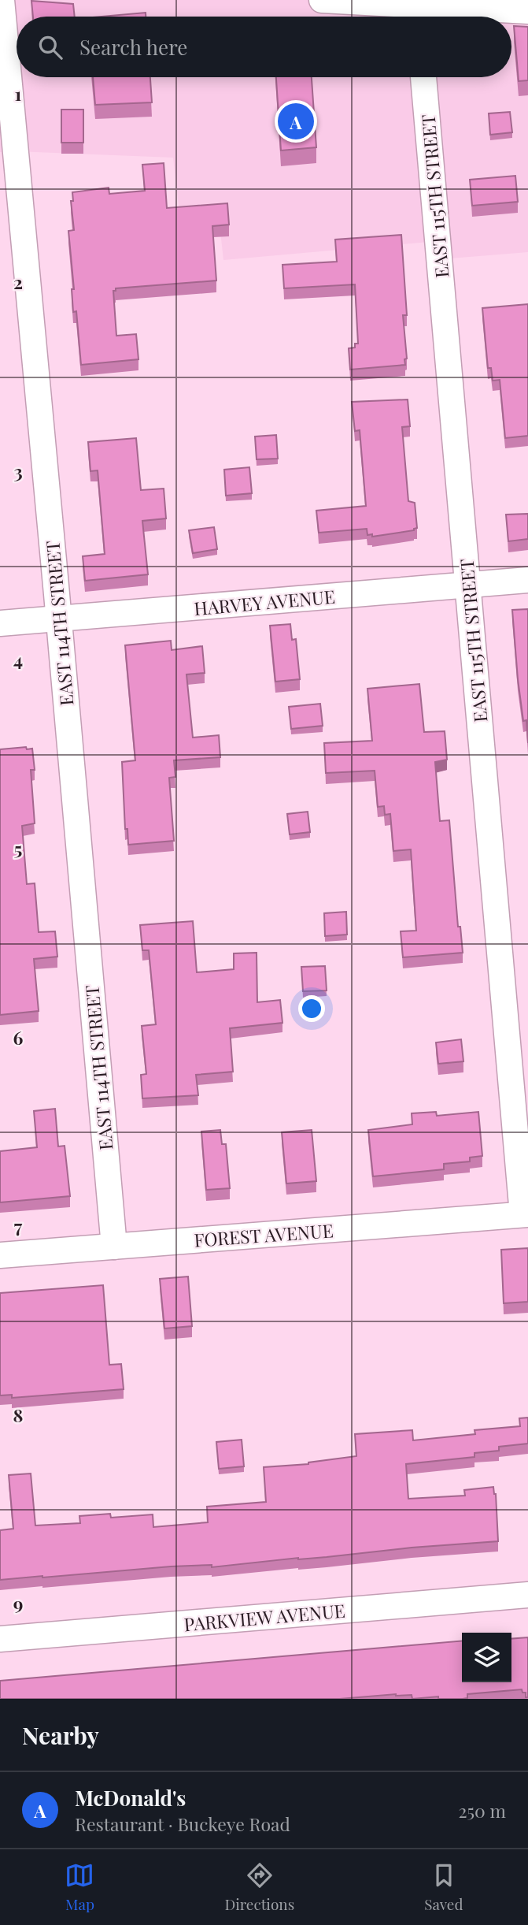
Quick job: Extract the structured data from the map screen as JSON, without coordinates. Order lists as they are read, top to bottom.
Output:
{
  "streets": {
    "street": [
      "EAST 115TH STREET",
      "HARVEY AVENUE",
      "EAST 114TH STREET",
      "FOREST AVENUE",
      "PARKVIEW AVENUE"
    ]
  },
  "crossings": [
    ["EAST 115TH STREET", "HARVEY AVENUE"],
    ["EAST 115TH STREET", "FOREST AVENUE"],
    ["HARVEY AVENUE", "EAST 114TH STREET"],
    ["EAST 114TH STREET", "FOREST AVENUE"]
  ],
  "page": {
    "search": "Search here",
    "pins": "A",
    "heading": "Nearby",
    "list": [
      {
        "mark": "A",
        "name": "McDonald's",
        "note": "Restaurant · Buckeye Road",
        "value": "250 m"
      }
    ],
    "nav": ["Map", "Directions", "Saved"]
  },
  "grid": {
    "rows": [
      "1",
      "2",
      "3",
      "4",
      "5",
      "6",
      "7",
      "8",
      "9"
    ]
  }
}
